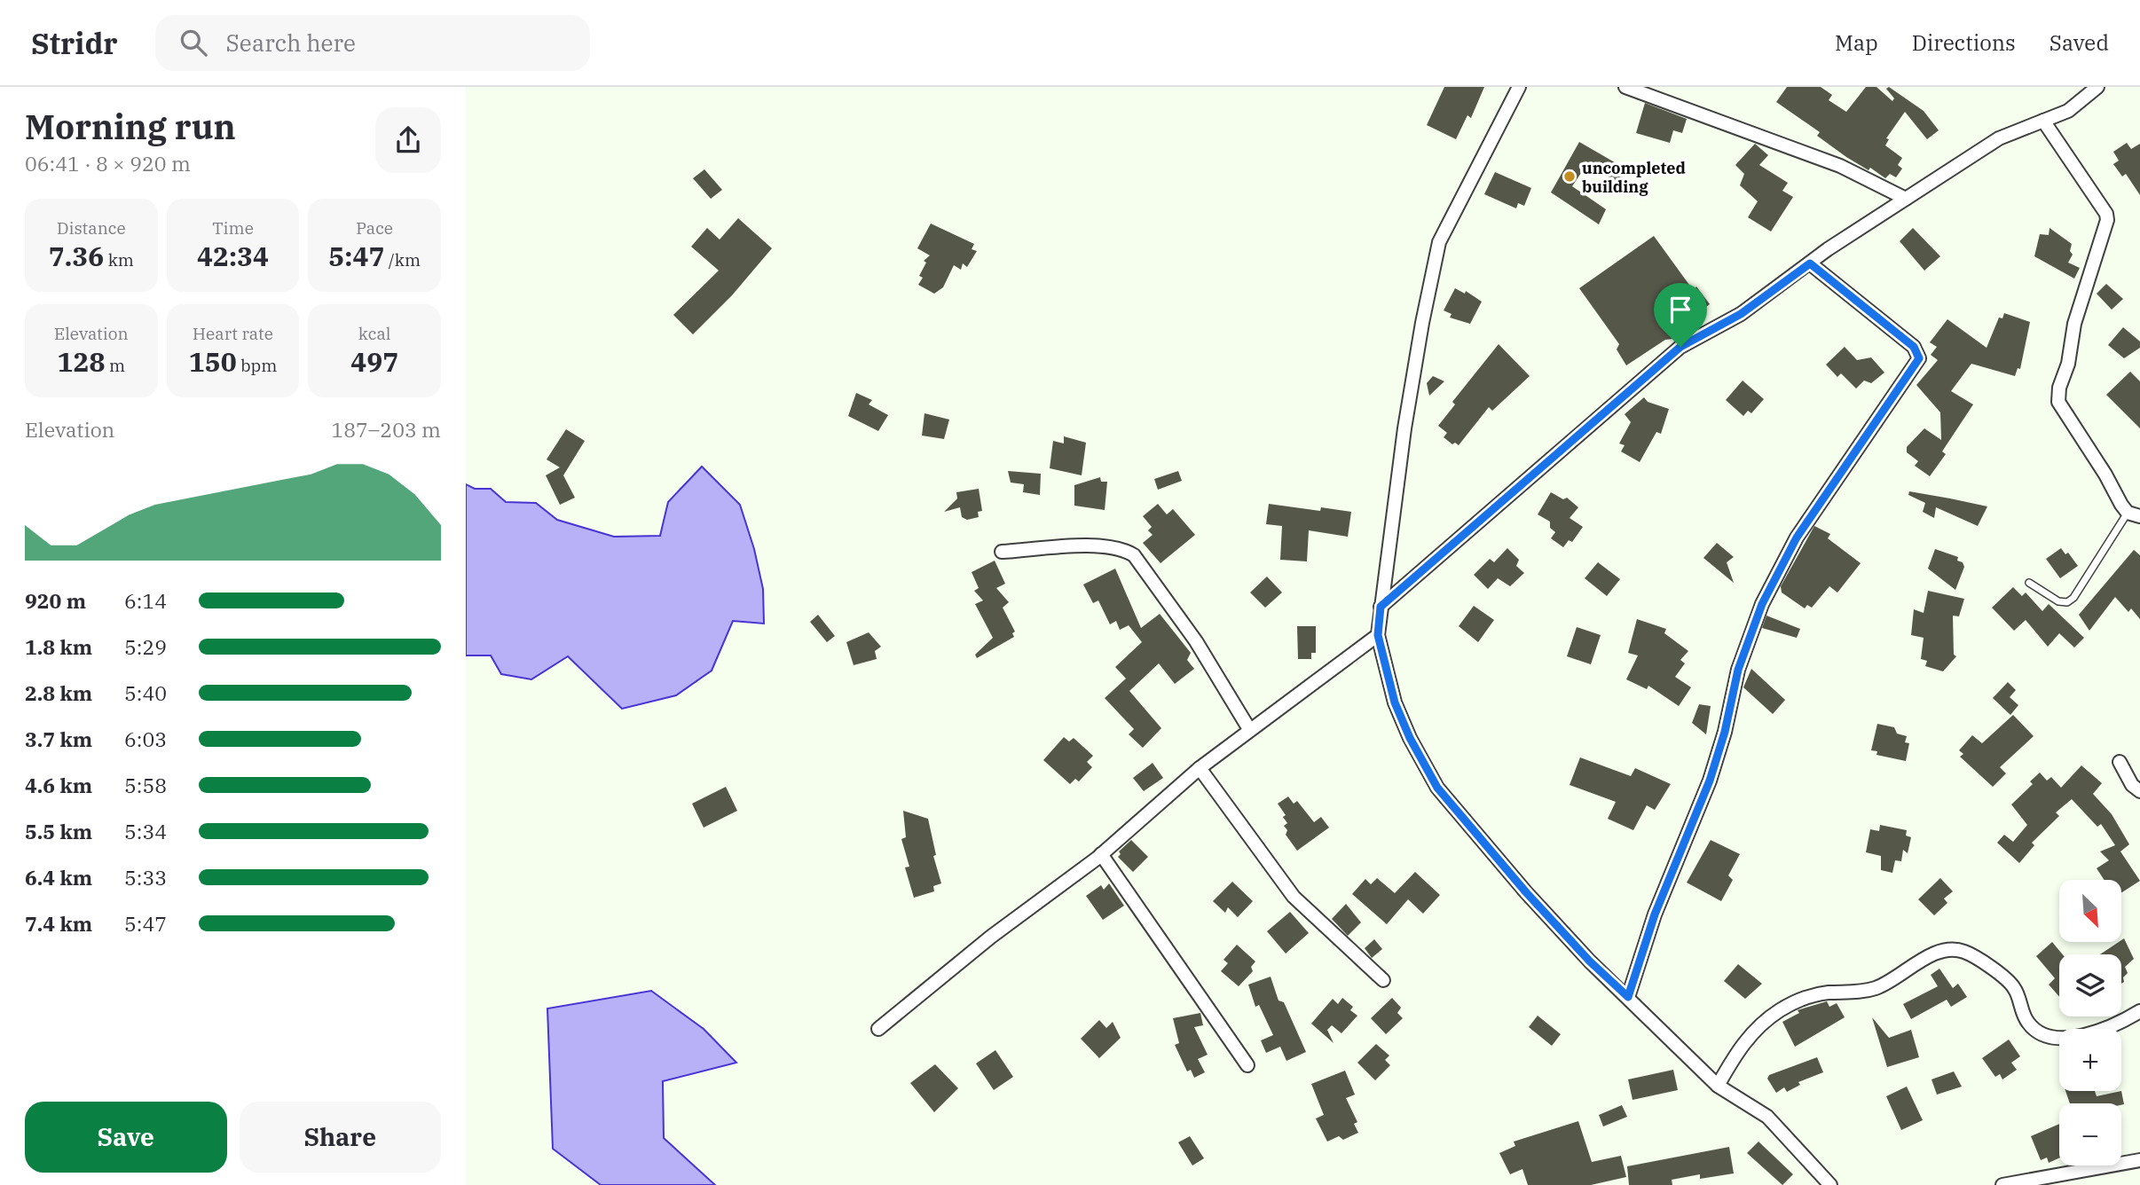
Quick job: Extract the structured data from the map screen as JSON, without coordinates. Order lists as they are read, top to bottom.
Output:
{
  "places": ["uncompleted building"],
  "north": "bottom right",
  "page": {
    "header": "Stridr",
    "search": "Search here",
    "nav": ["Map", "Directions", "Saved"],
    "heading": ["Morning run", "06:41 · 8 × 920 m"],
    "stats": [
      ["Distance", "7.36 km"],
      ["Time", "42:34"],
      ["Pace", "5:47 /km"],
      ["Elevation", "128 m"],
      ["Heart rate", "150 bpm"],
      ["kcal", "497"]
    ],
    "chart": ["Elevation", "187–203 m"],
    "list": [
      {
        "name": "920 m",
        "note": "6:14"
      },
      {
        "name": "1.8 km",
        "note": "5:29"
      },
      {
        "name": "2.8 km",
        "note": "5:40"
      },
      {
        "name": "3.7 km",
        "note": "6:03"
      },
      {
        "name": "4.6 km",
        "note": "5:58"
      },
      {
        "name": "5.5 km",
        "note": "5:34"
      },
      {
        "name": "6.4 km",
        "note": "5:33"
      },
      {
        "name": "7.4 km",
        "note": "5:47"
      }
    ],
    "map_buttons": ["+", "−"],
    "buttons": ["Save", "Share"]
  }
}
